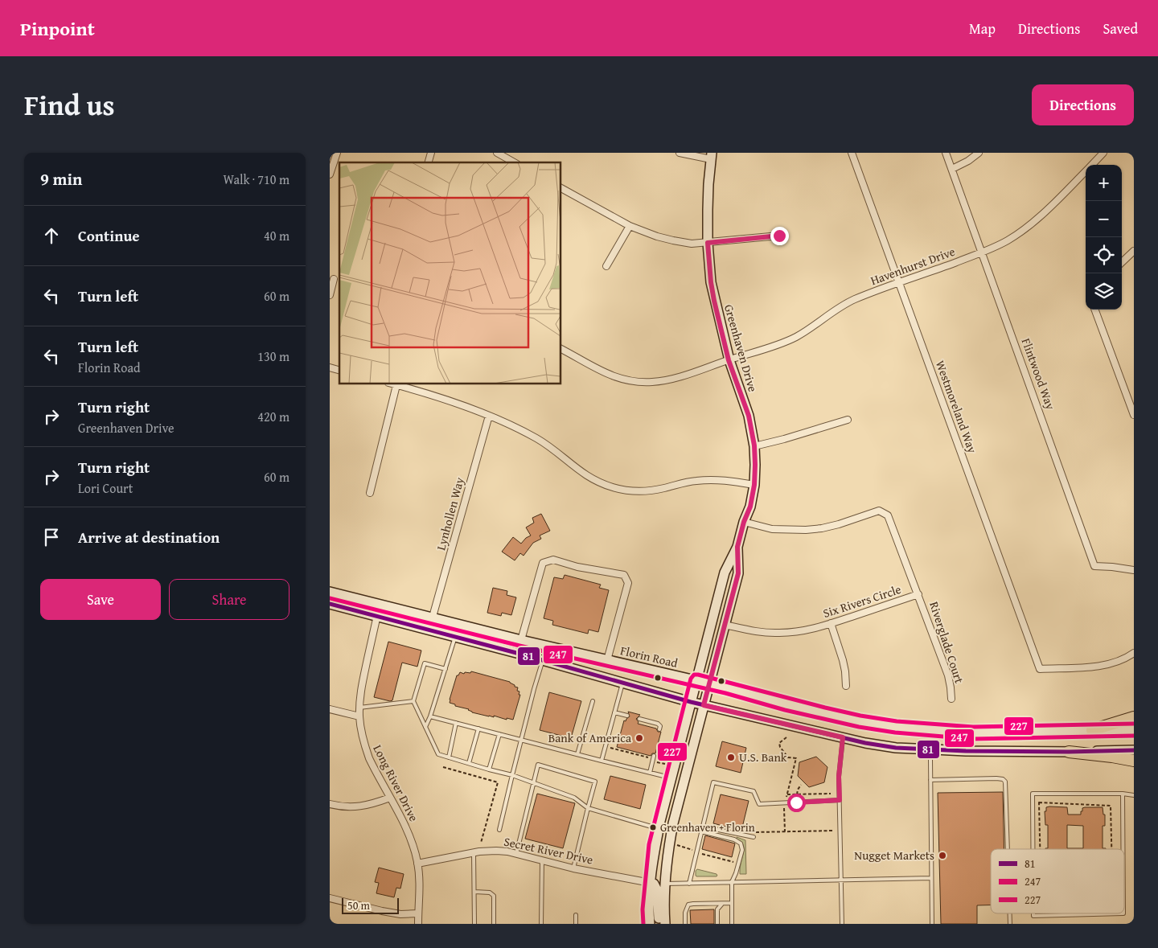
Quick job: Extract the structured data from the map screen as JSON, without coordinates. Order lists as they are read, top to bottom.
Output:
{
  "streets": {
    "main road": ["Greenhaven Drive", "Florin Road"],
    "street": [
      "Havenhurst Drive",
      "Flintwood Way",
      "Westmoreland Way",
      "Lynhollen Way",
      "Six Rivers Circle",
      "Riverglade Court",
      "Long River Drive",
      "Secret River Drive"
    ]
  },
  "crossings": [
    ["Havenhurst Drive", "Greenhaven Drive"],
    ["Havenhurst Drive", "Flintwood Way"],
    ["Havenhurst Drive", "Westmoreland Way"],
    ["Greenhaven Drive", "Six Rivers Circle"],
    ["Greenhaven Drive", "Florin Road"],
    ["Greenhaven Drive", "Secret River Drive"],
    ["Lynhollen Way", "Florin Road"],
    ["Six Rivers Circle", "Riverglade Court"],
    ["Florin Road", "Long River Drive"],
    ["Long River Drive", "Secret River Drive"]
  ],
  "places": [
    "Bank of America",
    "U.S. Bank",
    "Greenhaven + Florin",
    "Nugget Markets"
  ],
  "lines": ["transit line 247", "transit line 81", "transit line 227"],
  "legend": ["81", "247", "227"],
  "scale_bar": "50 m",
  "page": {
    "header": "Pinpoint",
    "nav": ["Map", "Directions", "Saved"],
    "title": "Find us",
    "buttons": [
      "Directions",
      ["Save", "Share"]
    ],
    "heading": ["9 min", "Walk · 710 m"],
    "map_buttons": ["+", "−"],
    "list": [
      ["Continue", "40 m"],
      ["Turn left", "60 m"],
      ["Turn left", "Florin Road", "130 m"],
      ["Turn right", "Greenhaven Drive", "420 m"],
      ["Turn right", "Lori Court", "60 m"],
      "Arrive at destination"
    ],
    "scale": "50 m"
  }
}
